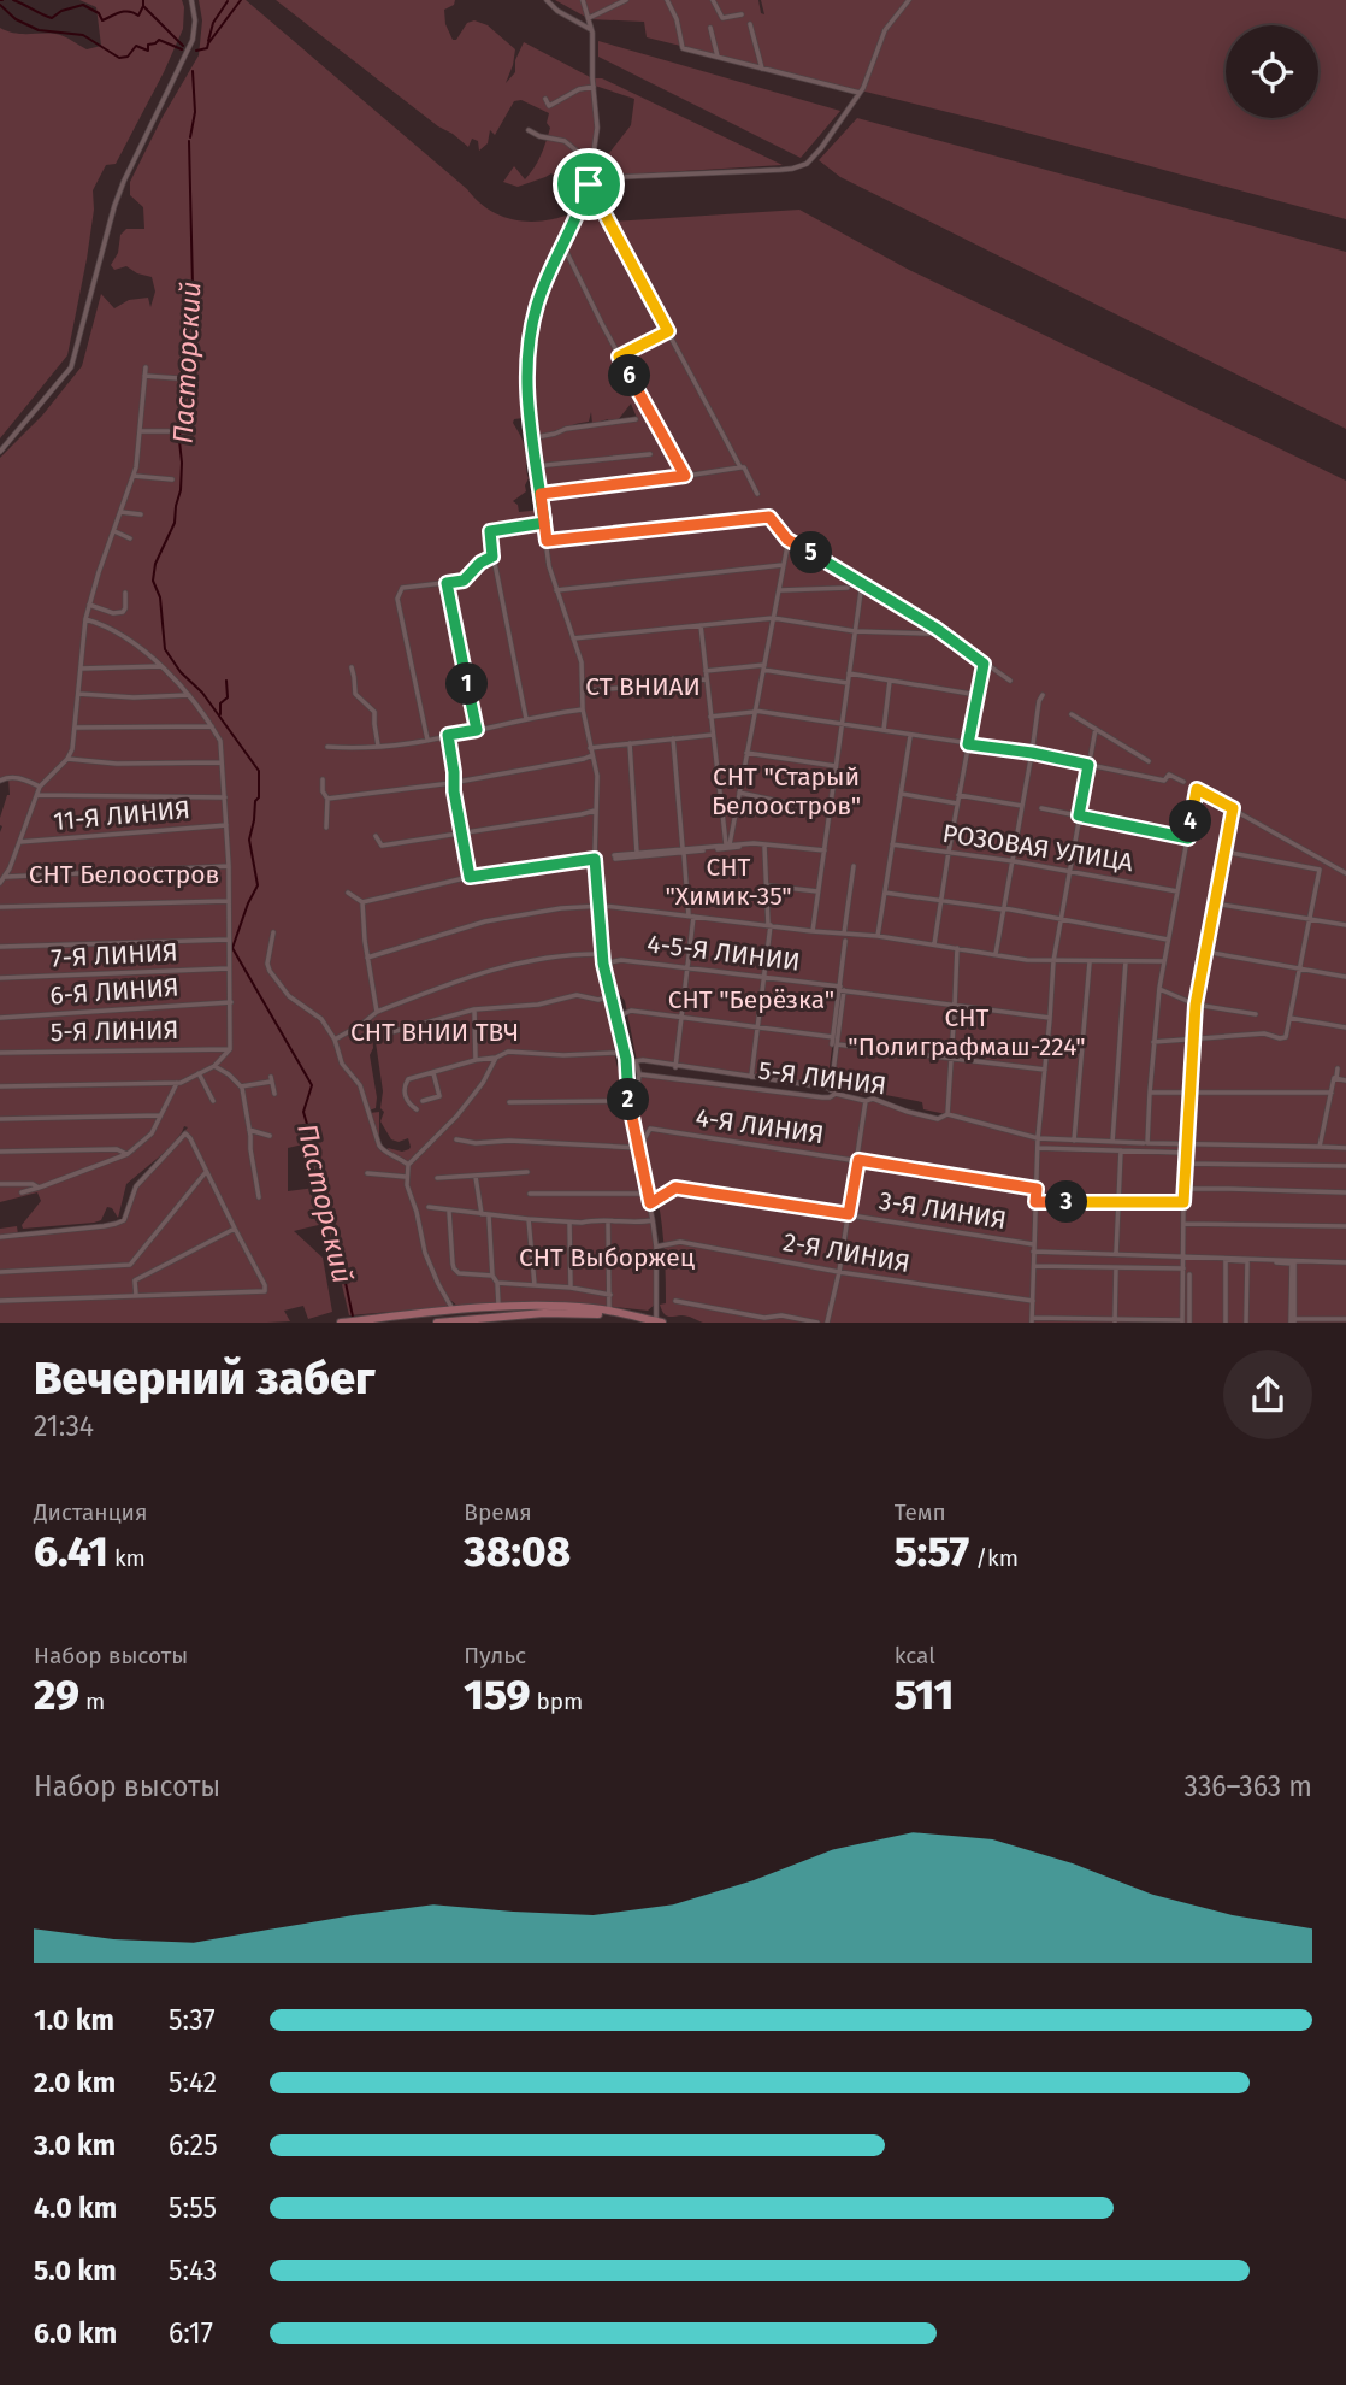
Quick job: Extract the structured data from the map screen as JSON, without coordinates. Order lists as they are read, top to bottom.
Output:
{
  "streets": {
    "street": [
      "11-Я ЛИНИЯ",
      "РОЗОВАЯ УЛИЦА",
      "4-5-Я ЛИНИИ",
      "7-Я ЛИНИЯ",
      "6-Я ЛИНИЯ",
      "5-Я ЛИНИЯ",
      "4-Я ЛИНИЯ",
      "3-Я ЛИНИЯ",
      "2-Я ЛИНИЯ"
    ]
  },
  "water": ["Пасторский"],
  "parks": [
    "СТ ВНИАИ",
    "СНТ \"Старый Белоостров\"",
    "СНТ \"Химик-35\"",
    "СНТ Белоостров",
    "СНТ \"Берёзка\"",
    "СНТ \"Полиграфмаш-224\"",
    "СНТ ВНИИ ТВЧ",
    "СНТ Выборжец"
  ],
  "page": {
    "pins": [
      "6",
      "5",
      "1",
      "4",
      "2",
      "3"
    ],
    "heading": ["Вечерний забег", "21:34"],
    "stats": [
      ["Дистанция", "6.41 km"],
      ["Время", "38:08"],
      ["Темп", "5:57 /km"],
      ["Набор высоты", "29 m"],
      ["Пульс", "159 bpm"],
      ["kcal", "511"]
    ],
    "chart": ["Набор высоты", "336–363 m"],
    "list": [
      {
        "name": "1.0 km",
        "note": "5:37"
      },
      {
        "name": "2.0 km",
        "note": "5:42"
      },
      {
        "name": "3.0 km",
        "note": "6:25"
      },
      {
        "name": "4.0 km",
        "note": "5:55"
      },
      {
        "name": "5.0 km",
        "note": "5:43"
      },
      {
        "name": "6.0 km",
        "note": "6:17"
      }
    ]
  }
}
